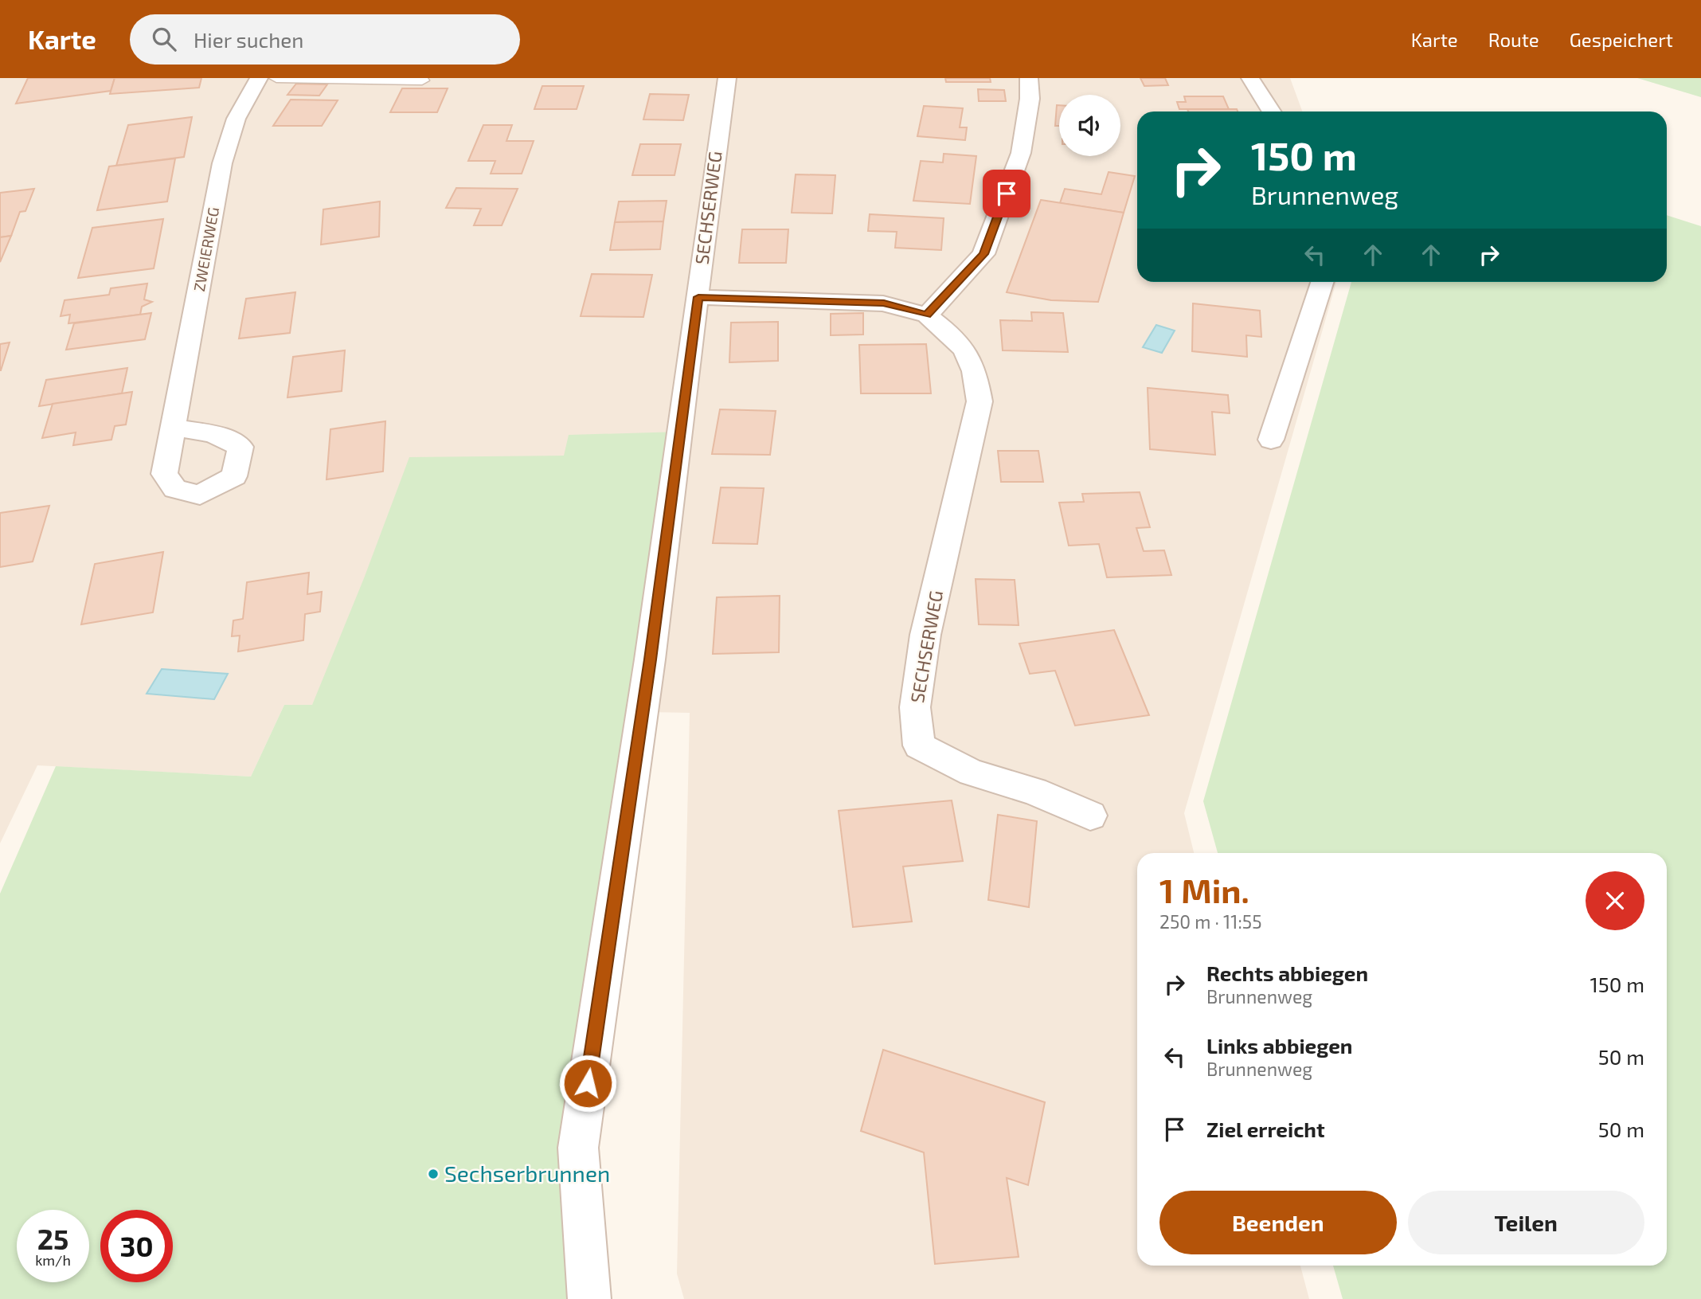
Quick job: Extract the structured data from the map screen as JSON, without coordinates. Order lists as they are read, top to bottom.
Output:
{
  "streets": {
    "street": ["SECHSERWEG", "ZWEIERWEG"]
  },
  "places": ["Sechserbrunnen"],
  "page": {
    "header": "Karte",
    "search": "Hier suchen",
    "nav": ["Karte", "Route", "Gespeichert"],
    "turn": ["150 m", "Brunnenweg"],
    "heading": ["1 Min.", "250 m · 11:55"],
    "list": [
      {
        "name": "Rechts abbiegen",
        "note": "Brunnenweg",
        "value": "150 m"
      },
      {
        "name": "Links abbiegen",
        "note": "Brunnenweg",
        "value": "50 m"
      },
      {
        "name": "Ziel erreicht",
        "value": "50 m"
      }
    ],
    "buttons": ["Beenden", "Teilen"],
    "speed": "25 km/h",
    "limit": "30"
  }
}
